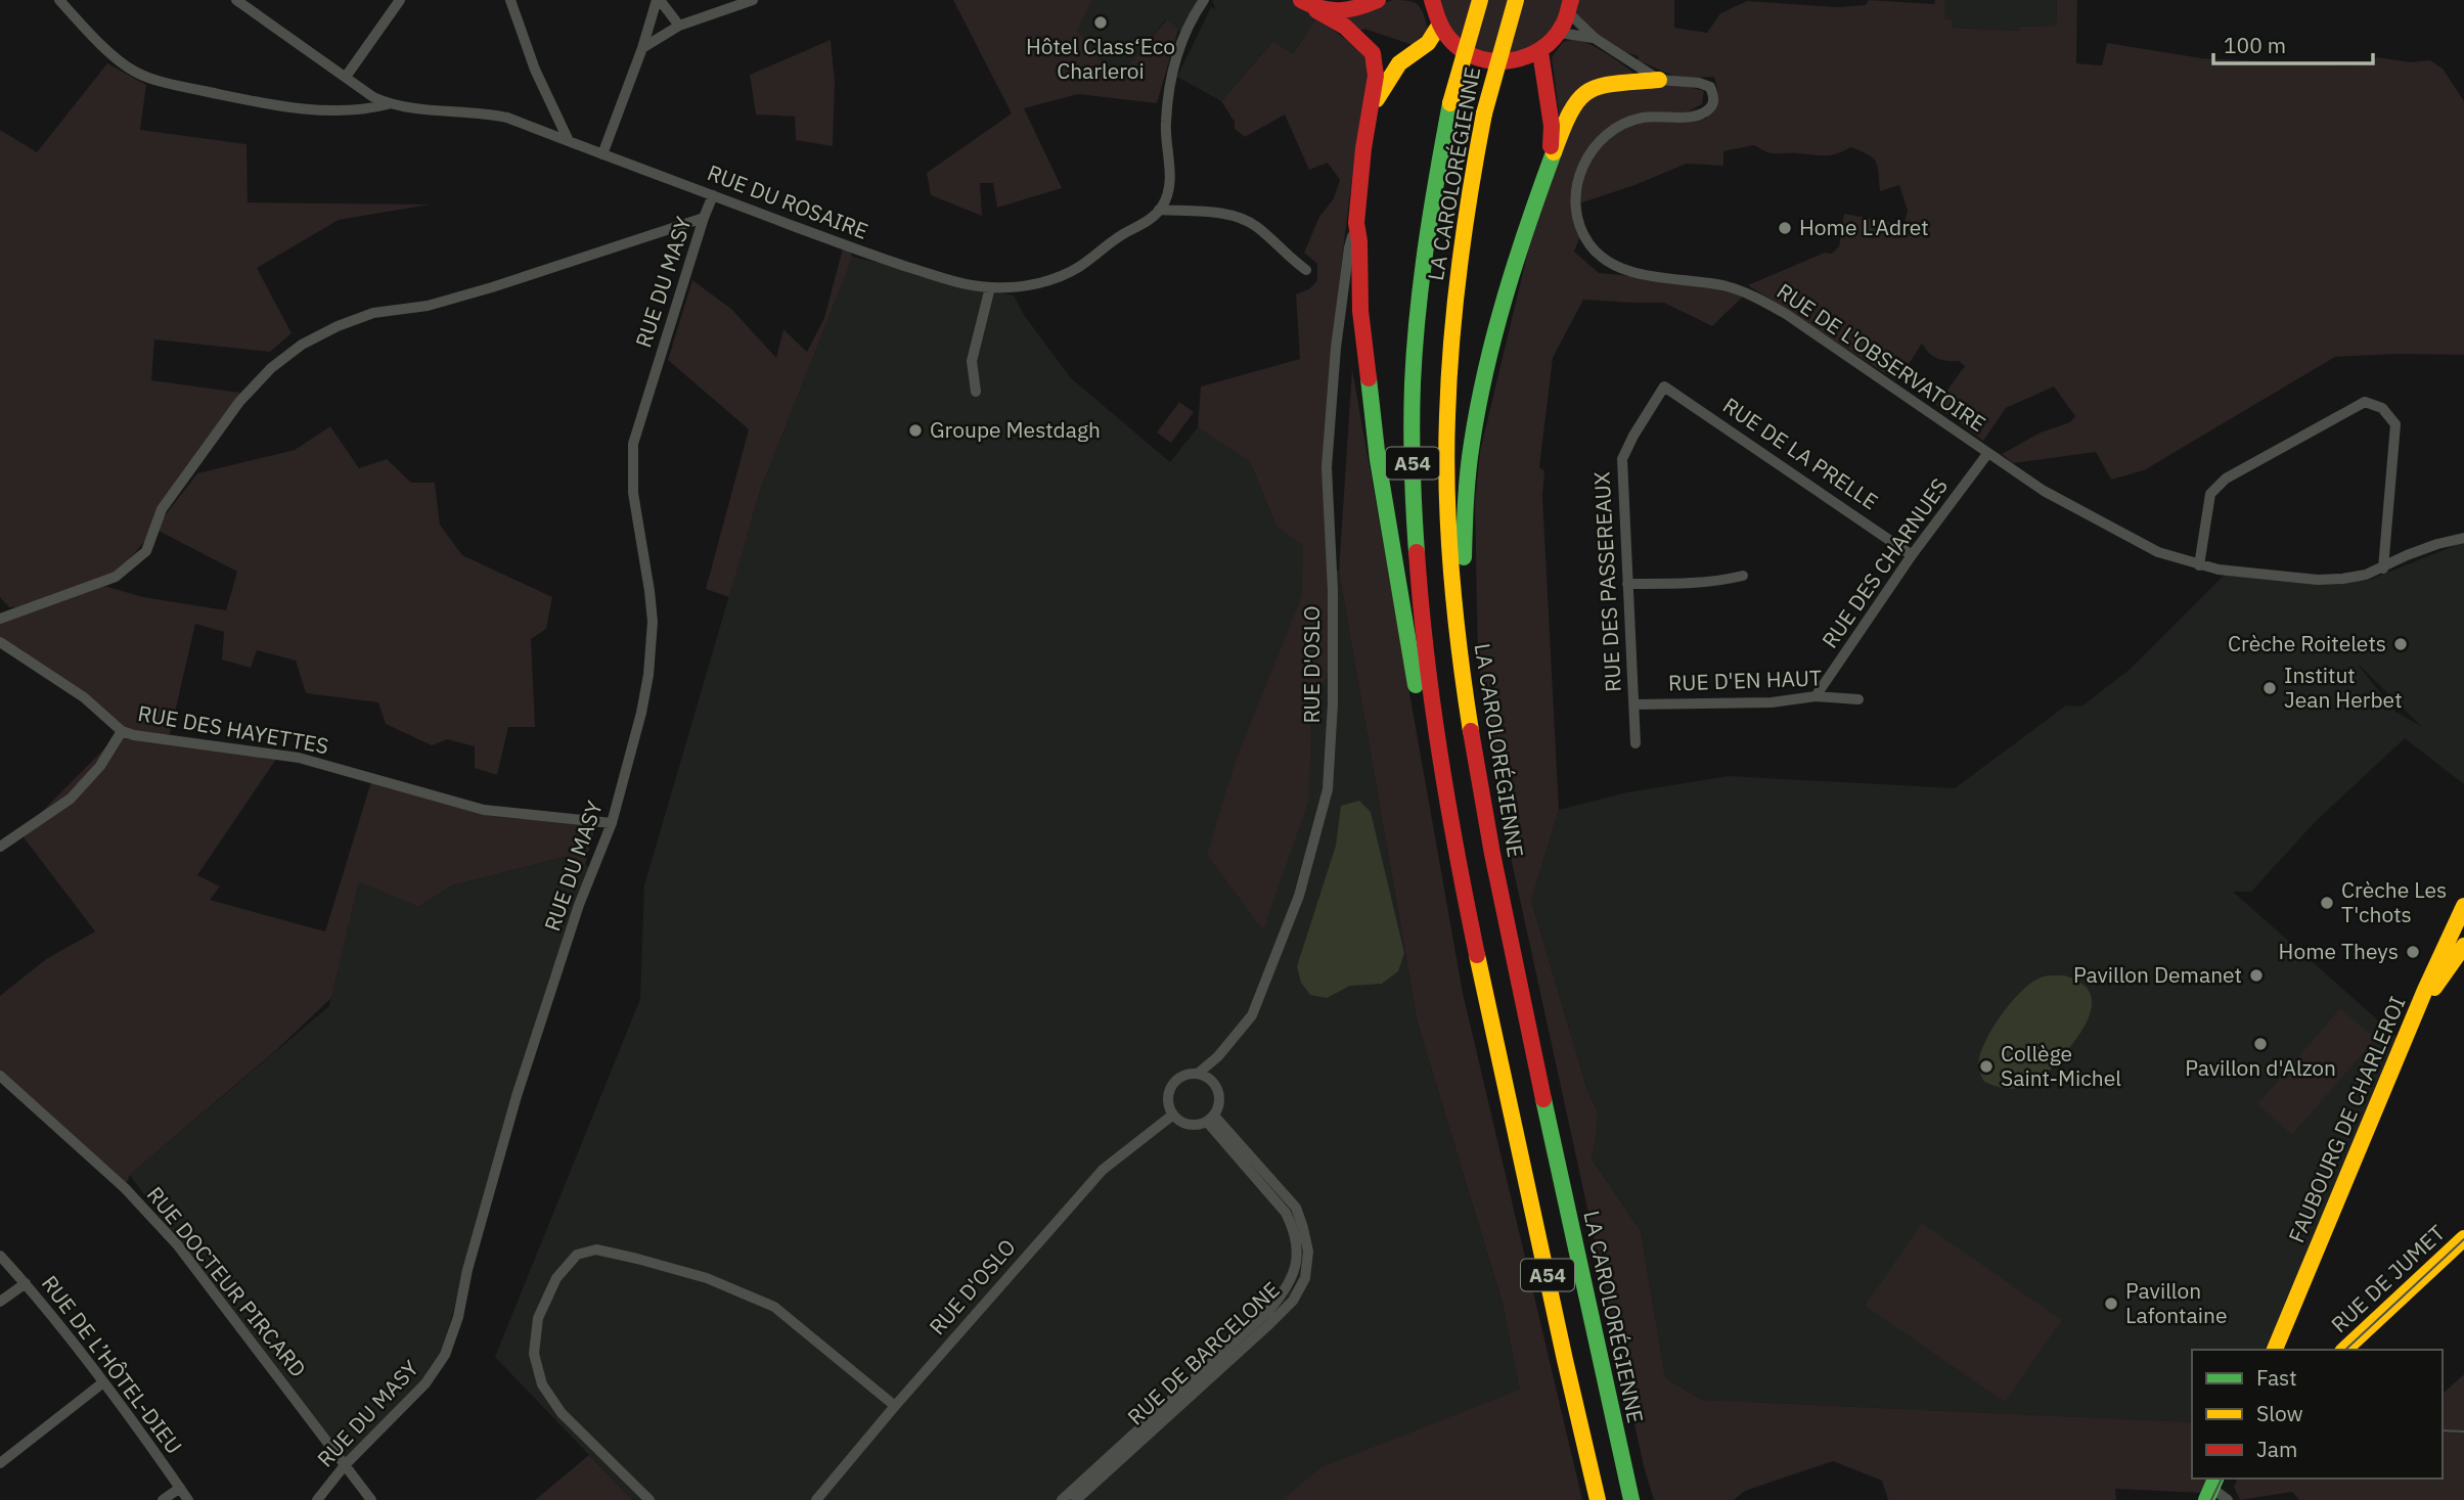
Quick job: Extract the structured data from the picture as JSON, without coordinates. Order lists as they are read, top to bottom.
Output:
{
  "streets": {
    "main road": [
      "LA CAROLORÉGIENNE",
      "A54",
      "FAUBOURG DE CHARLEROI",
      "RUE DE JUMET"
    ],
    "street": [
      "RUE DU ROSAIRE",
      "RUE DU MASY",
      "RUE DE L'OBSERVATOIRE",
      "RUE DE LA PRELLE",
      "RUE DES CHARNUES",
      "RUE DES PASSEREAUX",
      "RUE D'OSLO",
      "RUE D'EN HAUT",
      "RUE DES HAYETTES",
      "RUE DOCTEUR PIRCARD",
      "RUE DE BARCELONE",
      "RUE DE L’HÔTEL-DIEU"
    ]
  },
  "crossings": [
    ["RUE DU ROSAIRE", "RUE DU MASY"],
    ["RUE DU MASY", "RUE DES HAYETTES"],
    ["RUE DU MASY", "RUE DOCTEUR PIRCARD"],
    ["RUE DE L'OBSERVATOIRE", "RUE DES CHARNUES"],
    ["RUE DE LA PRELLE", "RUE DES CHARNUES"],
    ["RUE DE LA PRELLE", "RUE DES PASSEREAUX"],
    ["RUE DES CHARNUES", "RUE D'EN HAUT"],
    ["RUE DES PASSEREAUX", "RUE D'EN HAUT"],
    ["RUE D'OSLO", "RUE DE BARCELONE"]
  ],
  "places": [
    "Hôtel Class‘Eco Charleroi",
    "Home L'Adret",
    "Groupe Mestdagh",
    "Crèche Roitelets",
    "Institut Jean Herbet",
    "Crèche Les T'chots",
    "Home Theys",
    "Pavillon Demanet",
    "Pavillon d'Alzon",
    "Collège Saint-Michel",
    "Pavillon Lafontaine"
  ],
  "legend": ["Fast", "Slow", "Jam"],
  "scale_bar": "100 m"
}
